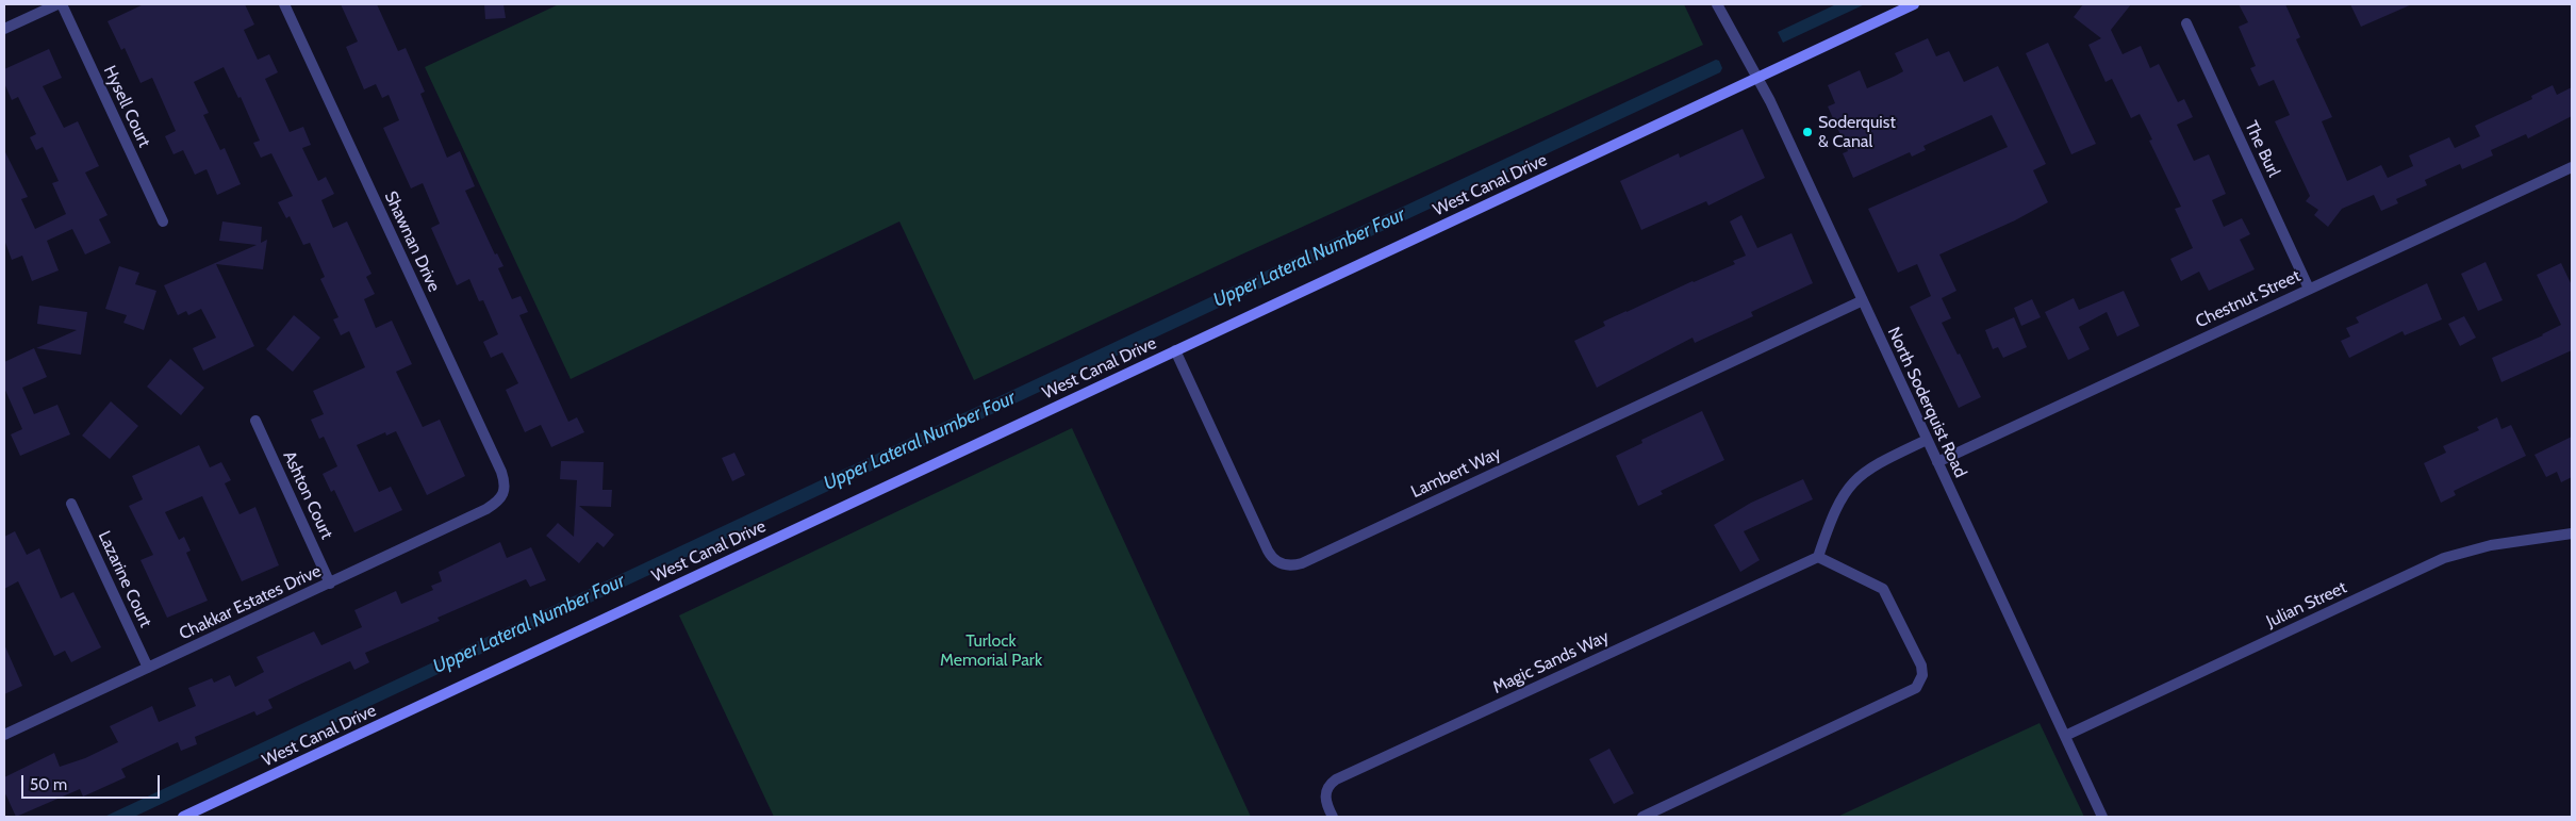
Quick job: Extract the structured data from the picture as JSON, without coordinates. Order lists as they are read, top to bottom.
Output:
{
  "streets": {
    "street": [
      "Hysell Court",
      "The Burl",
      "West Canal Drive",
      "Shawnan Drive",
      "Chestnut Street",
      "North Soderquist Road",
      "Lambert Way",
      "Ashton Court",
      "Lazarine Court",
      "Chakkar Estates Drive",
      "Julian Street",
      "Magic Sands Way"
    ]
  },
  "crossings": [
    ["The Burl", "Chestnut Street"],
    ["West Canal Drive", "North Soderquist Road"],
    ["West Canal Drive", "Lambert Way"],
    ["Shawnan Drive", "Chakkar Estates Drive"],
    ["Chestnut Street", "North Soderquist Road"],
    ["North Soderquist Road", "Lambert Way"],
    ["North Soderquist Road", "Julian Street"],
    ["Ashton Court", "Chakkar Estates Drive"],
    ["Lazarine Court", "Chakkar Estates Drive"]
  ],
  "water": ["Upper Lateral Number Four"],
  "parks": ["Turlock Memorial Park"],
  "places": ["Soderquist & Canal"],
  "scale_bar": "50 m"
}
